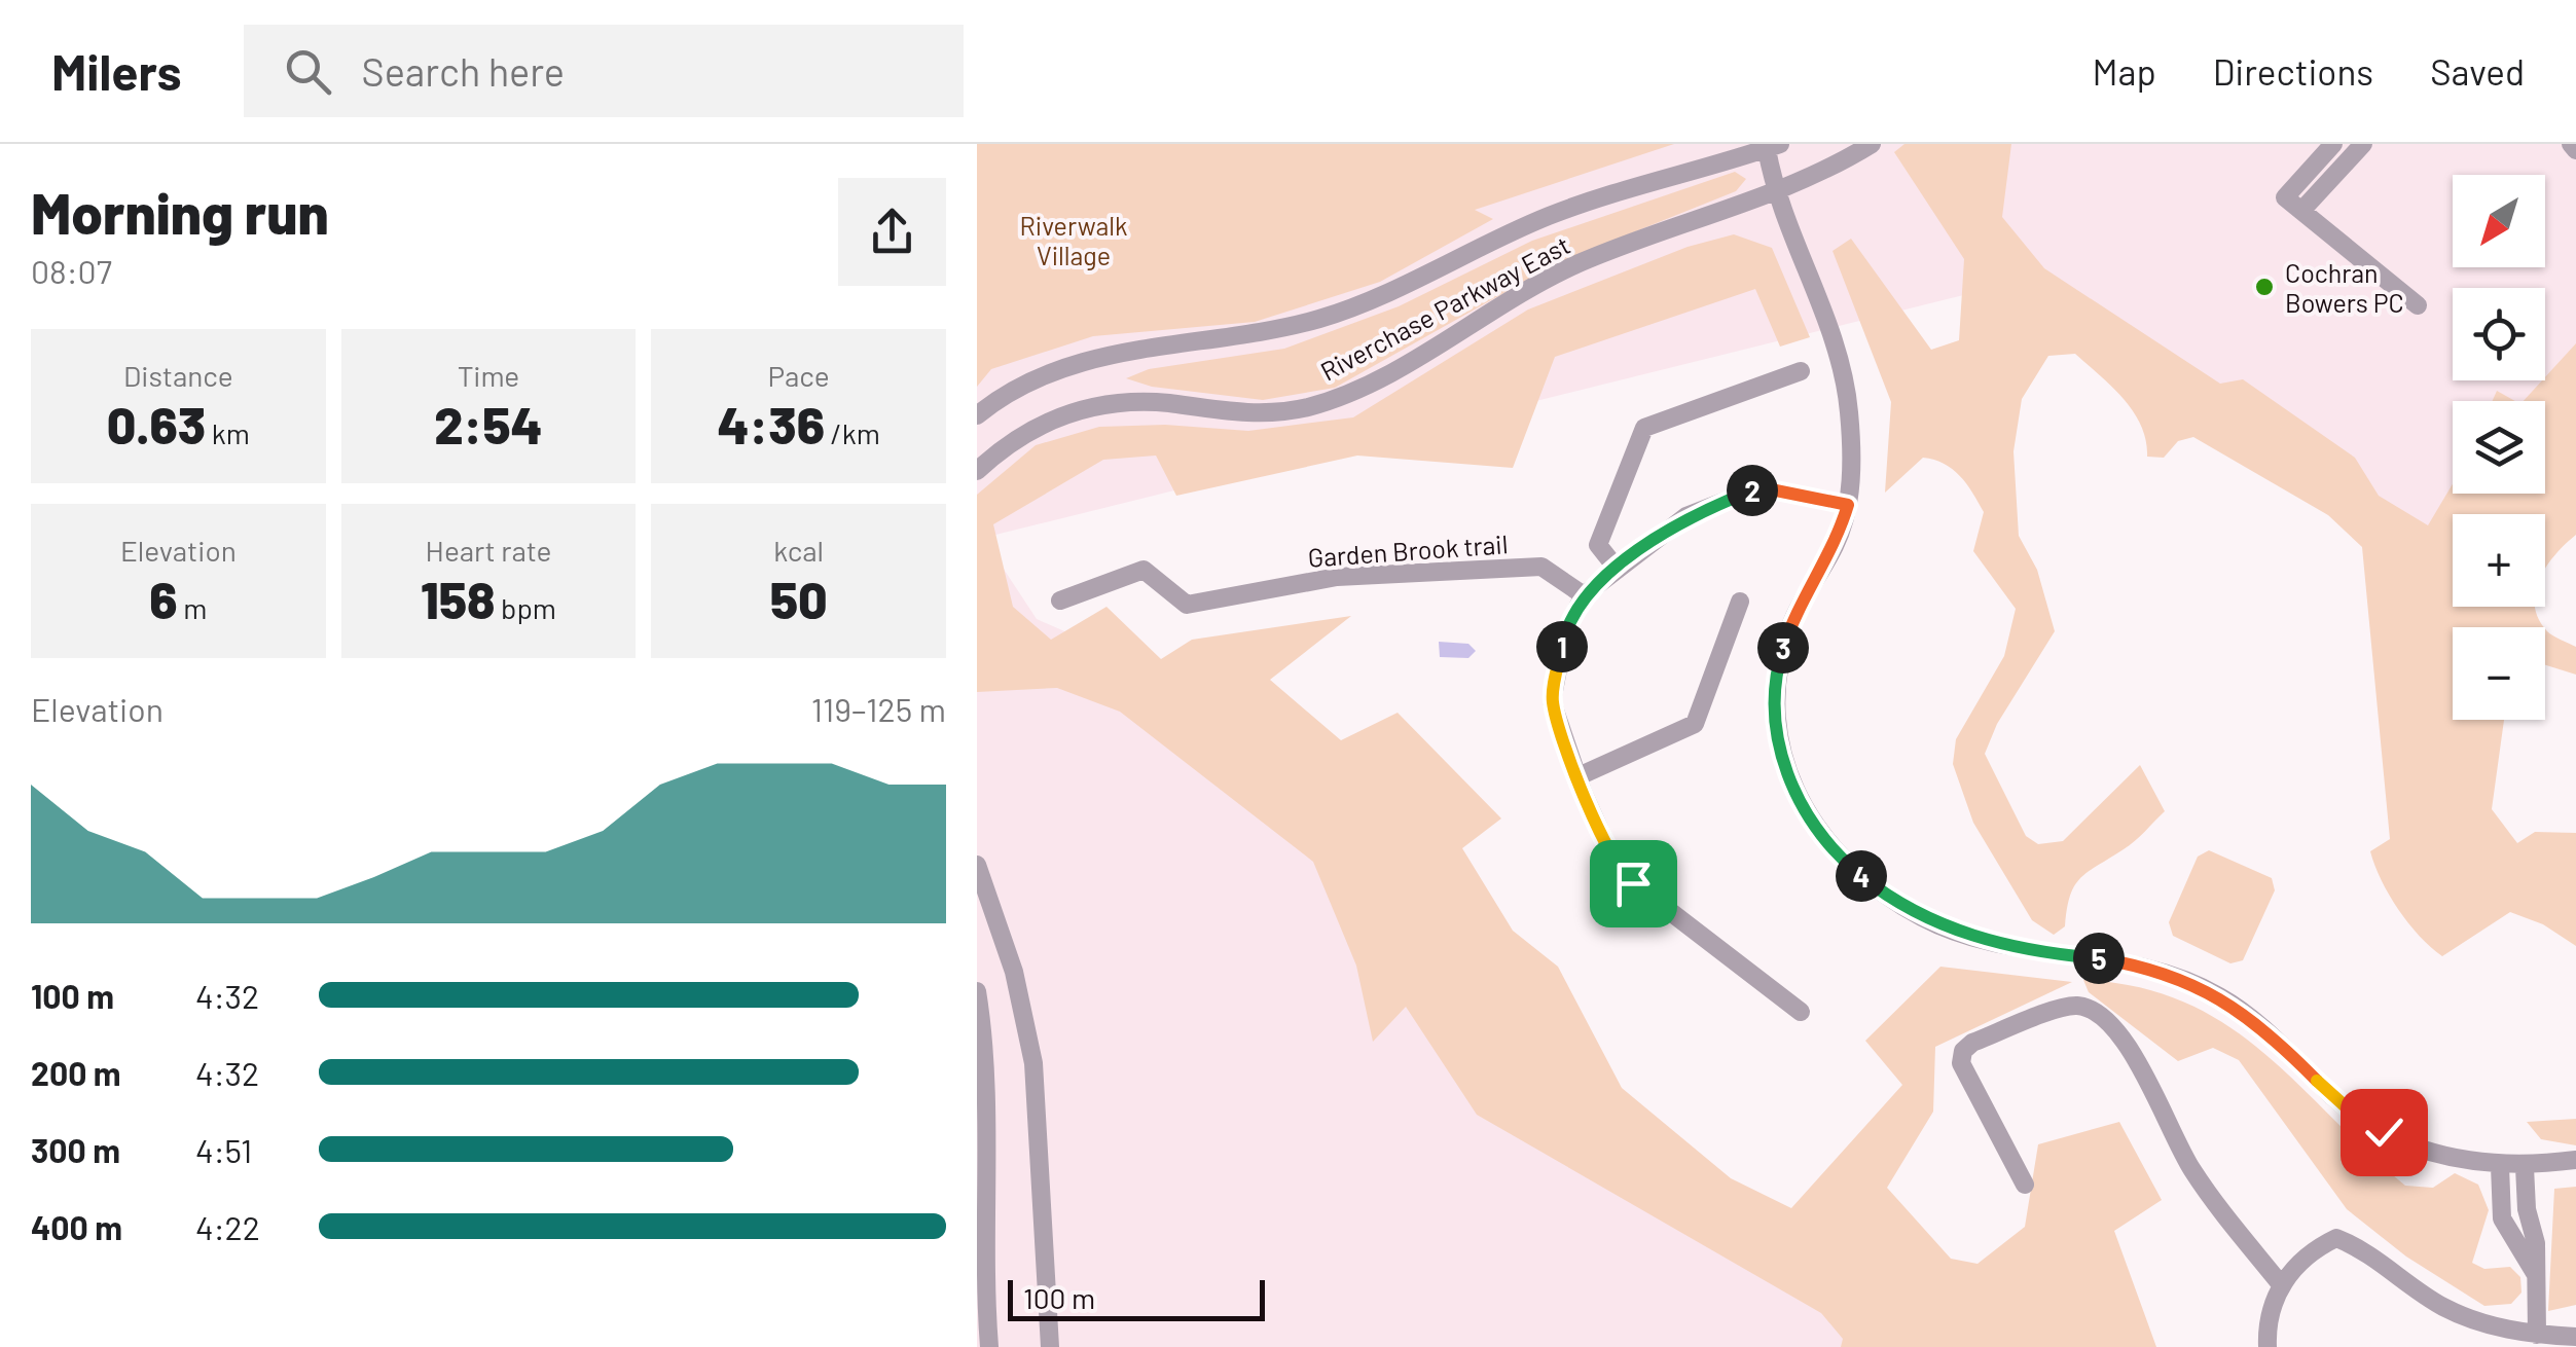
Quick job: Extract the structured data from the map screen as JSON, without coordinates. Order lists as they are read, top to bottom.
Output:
{
  "streets": {
    "street": ["Riverchase Parkway East", "Garden Brook trail"]
  },
  "parks": ["Riverwalk Village"],
  "places": ["Cochran Bowers PC"],
  "scale_bar": "100 m",
  "north": "bottom left",
  "page": {
    "header": "Milers",
    "search": "Search here",
    "nav": ["Map", "Directions", "Saved"],
    "heading": ["Morning run", "08:07"],
    "map_buttons": ["+", "−"],
    "stats": [
      ["Distance", "0.63 km"],
      ["Time", "2:54"],
      ["Pace", "4:36 /km"],
      ["Elevation", "6 m"],
      ["Heart rate", "158 bpm"],
      ["kcal", "50"]
    ],
    "pins": [
      "2",
      "1",
      "3",
      "4",
      "5"
    ],
    "chart": ["Elevation", "119–125 m"],
    "list": [
      {
        "name": "100 m",
        "note": "4:32"
      },
      {
        "name": "200 m",
        "note": "4:32"
      },
      {
        "name": "300 m",
        "note": "4:51"
      },
      {
        "name": "400 m",
        "note": "4:22"
      }
    ],
    "scale": "100 m"
  }
}
